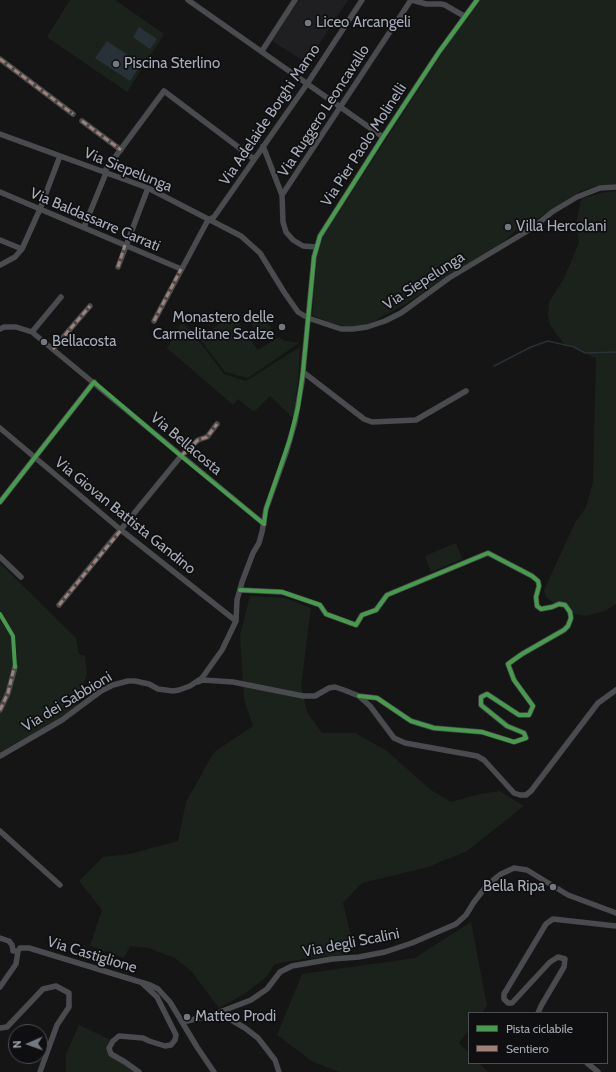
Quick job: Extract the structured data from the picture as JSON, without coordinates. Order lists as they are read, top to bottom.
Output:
{
  "streets": {
    "street": [
      "Via Ruggero Leoncavallo",
      "Via Adelaide Borghi Mamo",
      "Via Pier Paolo Molinelli",
      "Via Siepelunga",
      "Via Baldassarre Carrati",
      "Via Bellacosta",
      "Via Giovan Battista Gandino",
      "Via dei Sabbioni",
      "Via degli Scalini",
      "Via Castiglione"
    ]
  },
  "crossings": [
    ["Via Adelaide Borghi Mamo", "Via Siepelunga"],
    ["Via Adelaide Borghi Mamo", "Via Baldassarre Carrati"],
    ["Via Pier Paolo Molinelli", "Via Siepelunga"],
    ["Via Pier Paolo Molinelli", "Via Bellacosta"],
    ["Via Pier Paolo Molinelli", "Via Giovan Battista Gandino"]
  ],
  "places": [
    "Liceo Arcangeli",
    "Piscina Sterlino",
    "Villa Hercolani",
    "Monastero delle Carmelitane Scalze",
    "Bellacosta",
    "Bella Ripa",
    "Matteo Prodi"
  ],
  "legend": ["Pista ciclabile", "Sentiero"],
  "north": "left"
}
